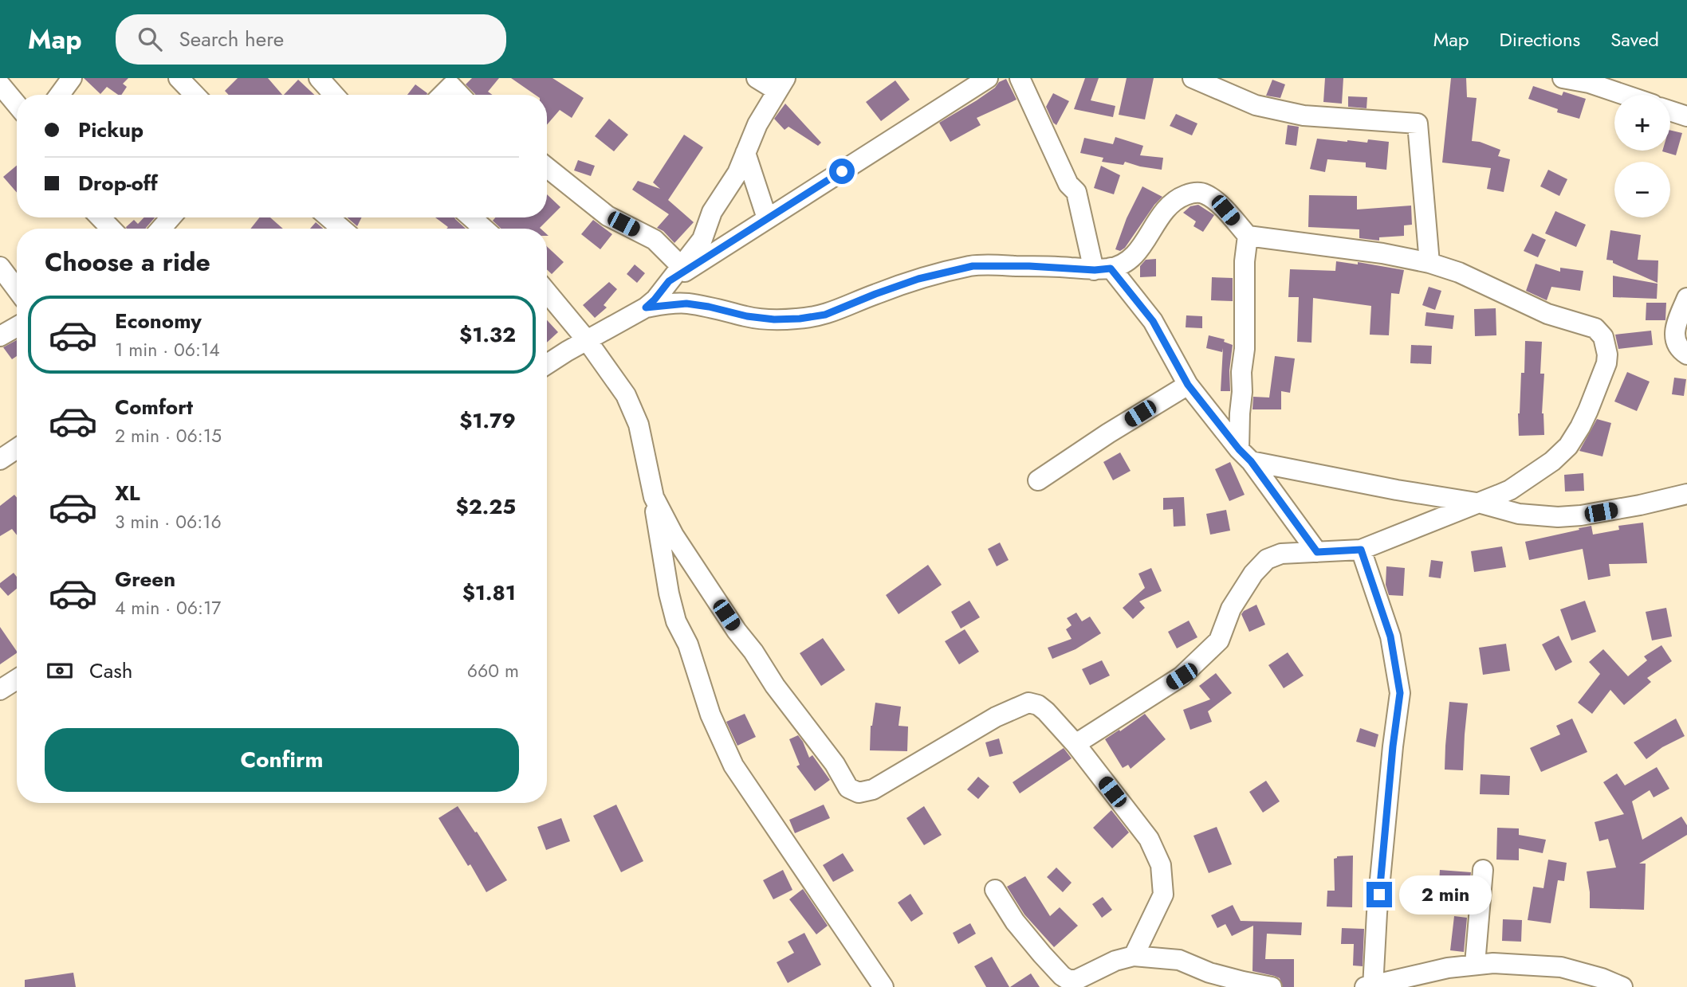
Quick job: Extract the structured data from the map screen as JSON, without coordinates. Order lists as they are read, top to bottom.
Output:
{
  "page": {
    "header": "Map",
    "search": "Search here",
    "nav": ["Map", "Directions", "Saved"],
    "map_buttons": ["+", "−"],
    "banner": ["Pickup", "Drop-off"],
    "heading": "Choose a ride",
    "list": [
      {
        "name": "Economy",
        "note": "1 min · 06:14",
        "value": "$1.32"
      },
      {
        "name": "Comfort",
        "note": "2 min · 06:15",
        "value": "$1.79"
      },
      {
        "name": "XL",
        "note": "3 min · 06:16",
        "value": "$2.25"
      },
      {
        "name": "Green",
        "note": "4 min · 06:17",
        "value": "$1.81"
      }
    ],
    "pay": ["Cash", "660 m"],
    "buttons": "Confirm",
    "bubble": "2 min"
  }
}
